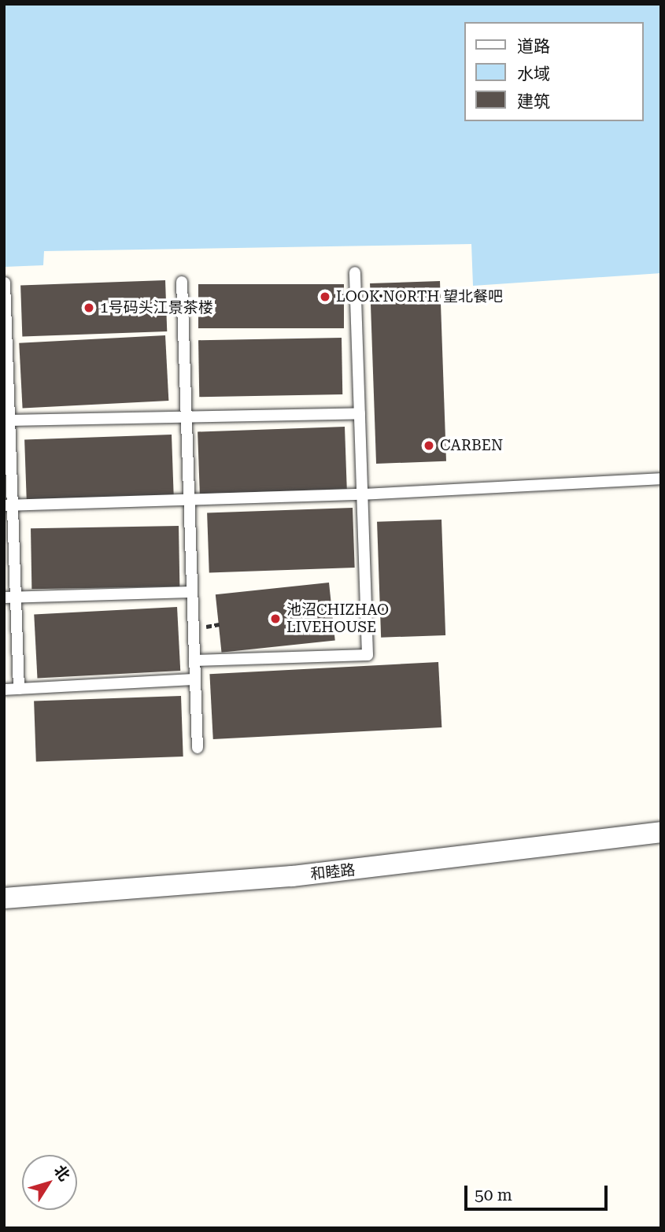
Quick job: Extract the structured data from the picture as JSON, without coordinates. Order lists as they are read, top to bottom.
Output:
{
  "streets": {
    "street": ["和睦路"]
  },
  "places": [
    "LOOK·NORTH 望北餐吧",
    "1号码头江景茶楼",
    "CARBEN",
    "池沼CHIZHAO LIVEHOUSE"
  ],
  "legend": ["道路", "水域", "建筑"],
  "scale_bar": "50 m",
  "north": "top right"
}
